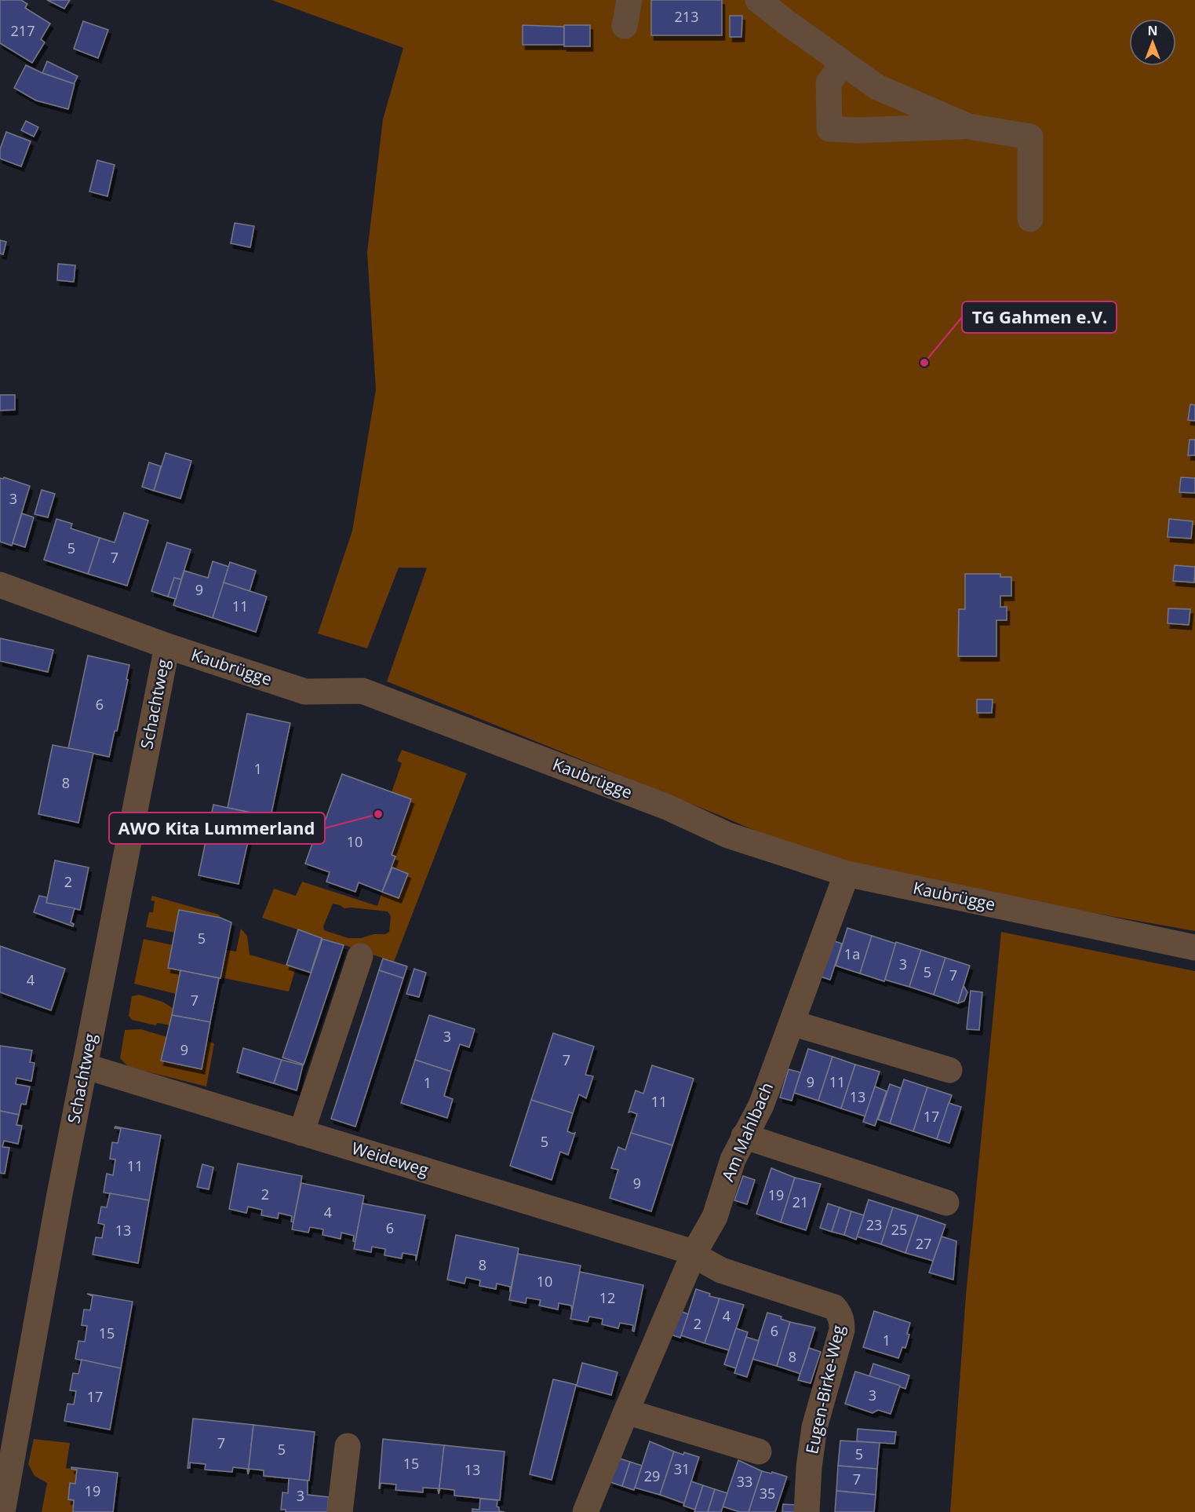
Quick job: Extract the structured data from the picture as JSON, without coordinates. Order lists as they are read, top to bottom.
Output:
{
  "streets": {
    "street": [
      "Kaubrügge",
      "Schachtweg",
      "Am Mahlbach",
      "Weideweg",
      "Eugen-Birke-Weg"
    ]
  },
  "crossings": [
    ["Kaubrügge", "Schachtweg"],
    ["Kaubrügge", "Am Mahlbach"],
    ["Schachtweg", "Weideweg"],
    ["Am Mahlbach", "Weideweg"],
    ["Am Mahlbach", "Eugen-Birke-Weg"],
    ["Weideweg", "Eugen-Birke-Weg"]
  ],
  "places": ["TG Gahmen e.V.", "AWO Kita Lummerland"],
  "house_numbers": [
    "213",
    "217",
    "3",
    "5",
    "7",
    "9",
    "11",
    "6",
    "1",
    "8",
    "10",
    "2",
    "5",
    "1a",
    "3",
    "5",
    "7",
    "4",
    "7",
    "3",
    "9",
    "7",
    "9",
    "11",
    "1",
    "13",
    "11",
    "17",
    "5",
    "11",
    "9",
    "2",
    "19",
    "21",
    "4",
    "23",
    "6",
    "25",
    "13",
    "27",
    "8",
    "10",
    "12",
    "4",
    "2",
    "6",
    "15",
    "1",
    "8",
    "3",
    "17",
    "7",
    "5",
    "5",
    "15",
    "31",
    "13",
    "29",
    "7",
    "33",
    "19",
    "35",
    "3"
  ],
  "north": "top"
}
